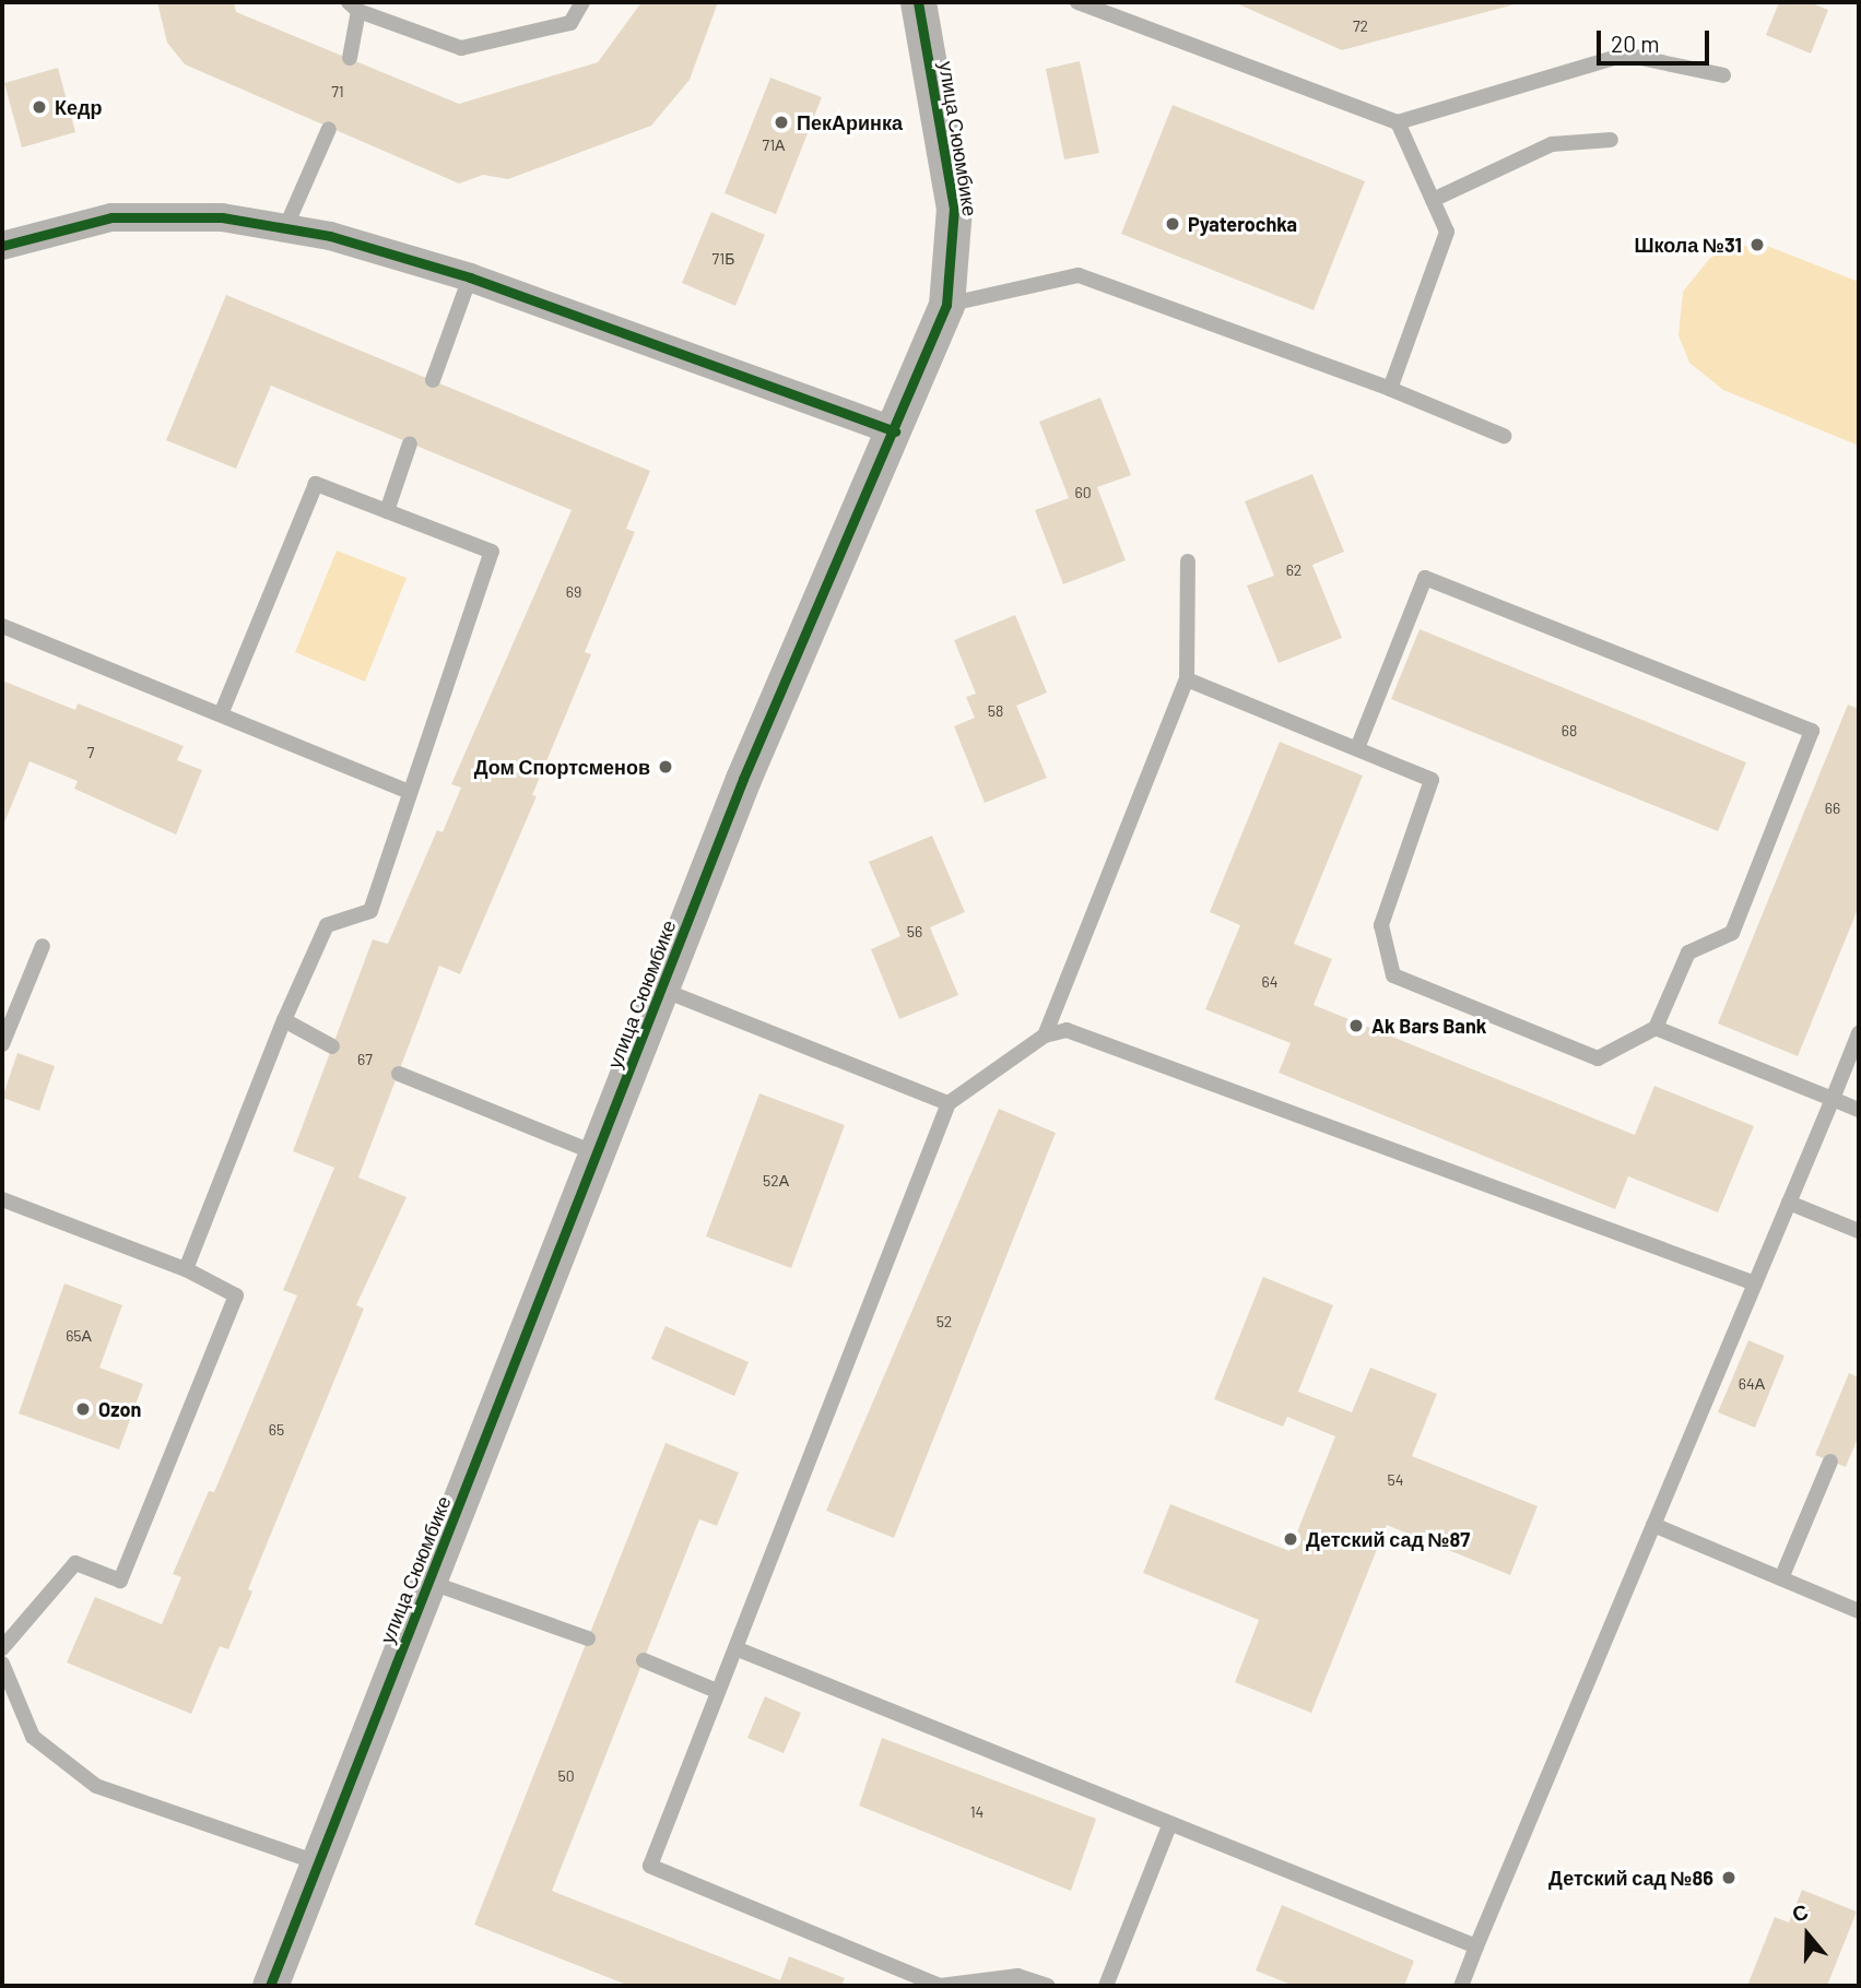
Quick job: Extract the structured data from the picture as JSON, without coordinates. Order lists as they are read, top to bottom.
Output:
{
  "streets": {
    "street": ["улица Сююмбике"]
  },
  "places": [
    "Кедр",
    "ПекАринка",
    "Pyaterochka",
    "Школа №31",
    "Дом Спортсменов",
    "Ak Bars Bank",
    "Ozon",
    "Детский сад №87",
    "Детский сад №86"
  ],
  "house_numbers": [
    "72",
    "71",
    "71А",
    "71Б",
    "60",
    "62",
    "69",
    "58",
    "68",
    "7",
    "66",
    "56",
    "64",
    "67",
    "52А",
    "52",
    "65А",
    "64А",
    "65",
    "54",
    "50",
    "14"
  ],
  "scale_bar": "20 m",
  "north": "top"
}
